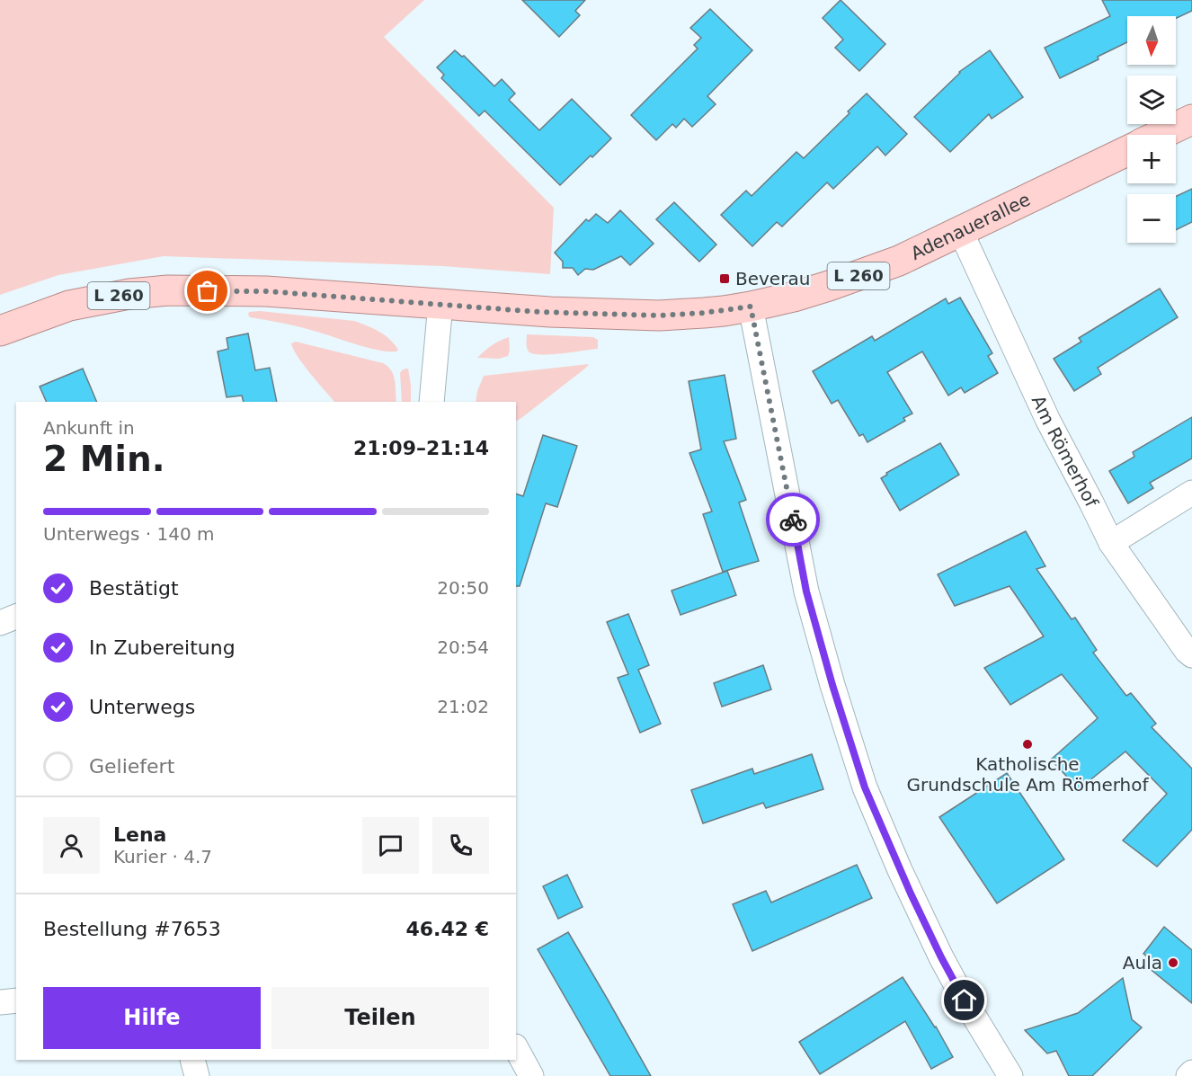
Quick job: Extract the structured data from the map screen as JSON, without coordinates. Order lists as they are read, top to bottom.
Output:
{
  "streets": {
    "main road": ["Adenauerallee", "L 260"],
    "street": ["Am Römerhof"]
  },
  "crossings": [
    ["Adenauerallee", "Am Römerhof"]
  ],
  "places": {
    "transit": ["Beverau"],
    "other": ["Katholische Grundschule Am Römerhof", "Aula"]
  },
  "north": "bottom",
  "page": {
    "map_buttons": ["+", "−"],
    "heading": ["2 Min.", "Ankunft in", "21:09–21:14"],
    "panel": [
      "Lena",
      "Kurier · 4.7",
      "Bestellung #7653",
      "46.42 €"
    ],
    "bar": "Unterwegs · 140 m",
    "list": [
      ["Bestätigt", "20:50"],
      ["In Zubereitung", "20:54"],
      ["Unterwegs", "21:02"],
      "Geliefert"
    ],
    "buttons": ["Hilfe", "Teilen"]
  }
}
